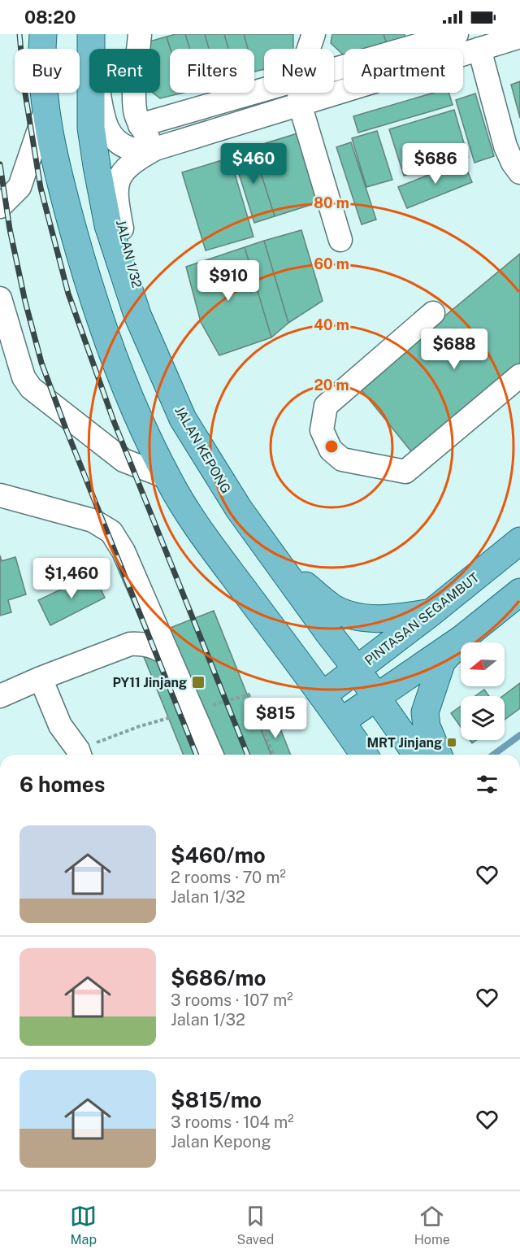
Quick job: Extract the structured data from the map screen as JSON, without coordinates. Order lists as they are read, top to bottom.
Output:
{
  "streets": {
    "main road": ["JALAN KEPONG", "PINTASAN SEGAMBUT"],
    "street": ["JALAN 1/32"]
  },
  "crossings": [
    ["JALAN 1/32", "JALAN KEPONG"],
    ["JALAN KEPONG", "PINTASAN SEGAMBUT"]
  ],
  "places": {
    "transit": ["PY11 Jinjang", "MRT Jinjang"]
  },
  "north": "left",
  "page": {
    "status": "08:20",
    "chip": [
      "Buy",
      "Rent",
      "Filters",
      "New",
      "Apartment"
    ],
    "price": [
      "$460",
      "$686",
      "$910",
      "$688",
      "$1,460",
      "$815"
    ],
    "heading": "6 homes",
    "list": [
      {
        "name": "$460/mo",
        "note": "2 rooms · 70 m² · Jalan 1/32"
      },
      {
        "name": "$686/mo",
        "note": "3 rooms · 107 m² · Jalan 1/32"
      },
      {
        "name": "$815/mo",
        "note": "3 rooms · 104 m² · Jalan Kepong"
      }
    ],
    "tabs": ["Map", "Saved", "Home"]
  },
  "rings": [
    "80 m",
    "60 m",
    "40 m",
    "20 m"
  ]
}
